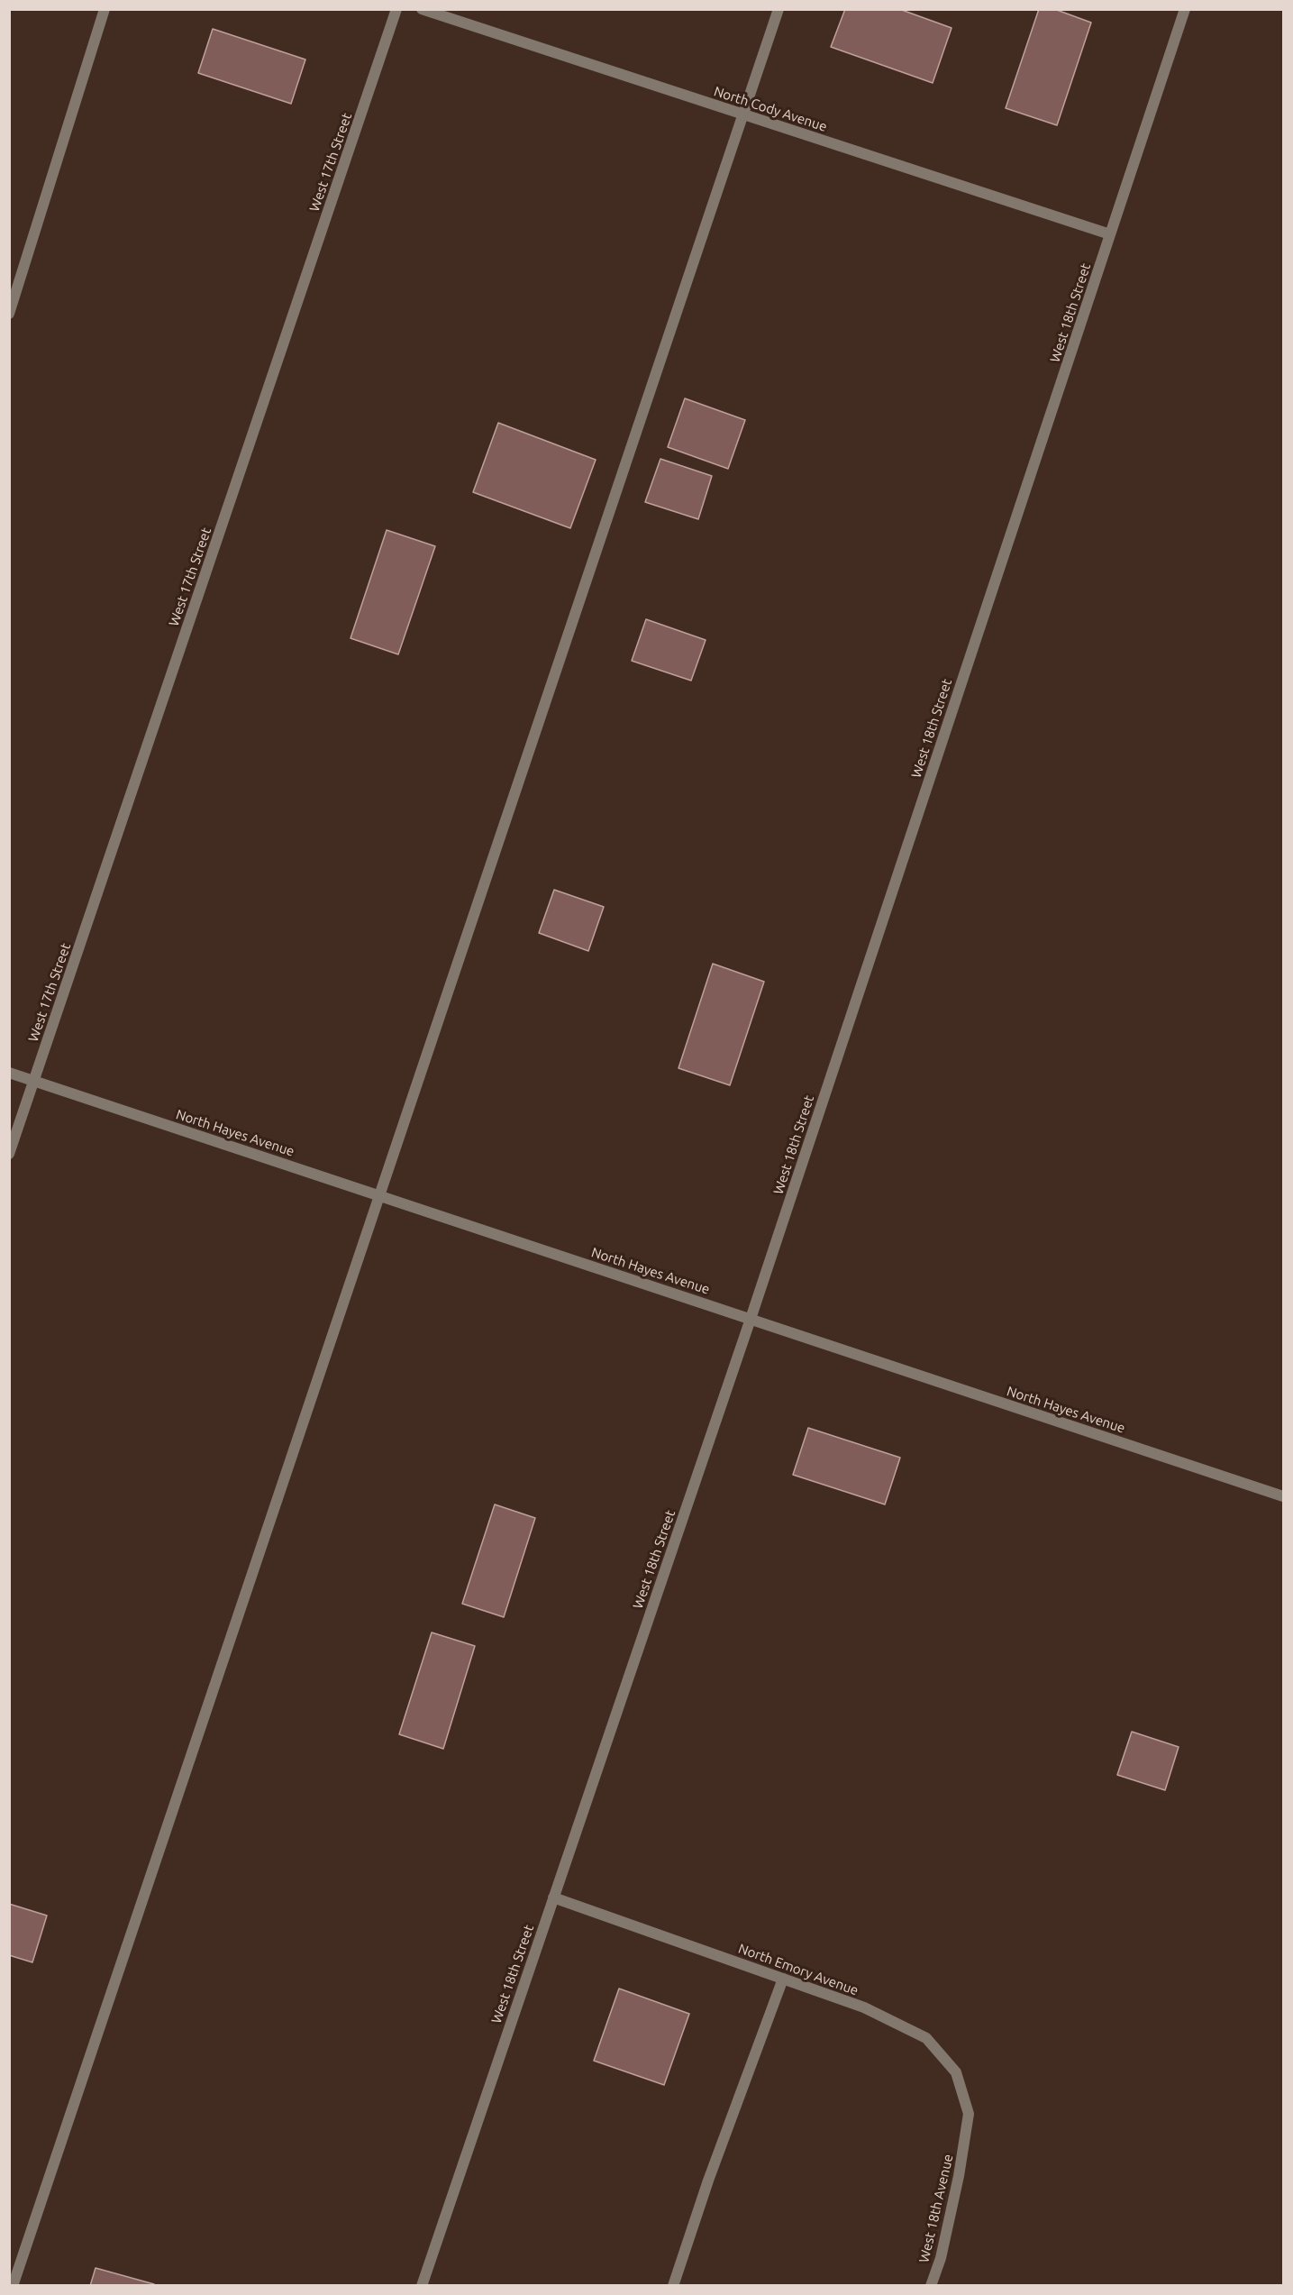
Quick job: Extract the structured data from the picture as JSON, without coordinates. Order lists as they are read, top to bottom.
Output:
{
  "streets": {
    "street": [
      "North Cody Avenue",
      "West 17th Street",
      "West 18th Street",
      "North Hayes Avenue",
      "North Emory Avenue",
      "West 18th Avenue"
    ]
  },
  "crossings": [
    ["North Cody Avenue", "West 18th Street"],
    ["West 17th Street", "North Hayes Avenue"],
    ["West 18th Street", "North Hayes Avenue"],
    ["West 18th Street", "North Emory Avenue"],
    ["North Emory Avenue", "West 18th Avenue"]
  ]
}
